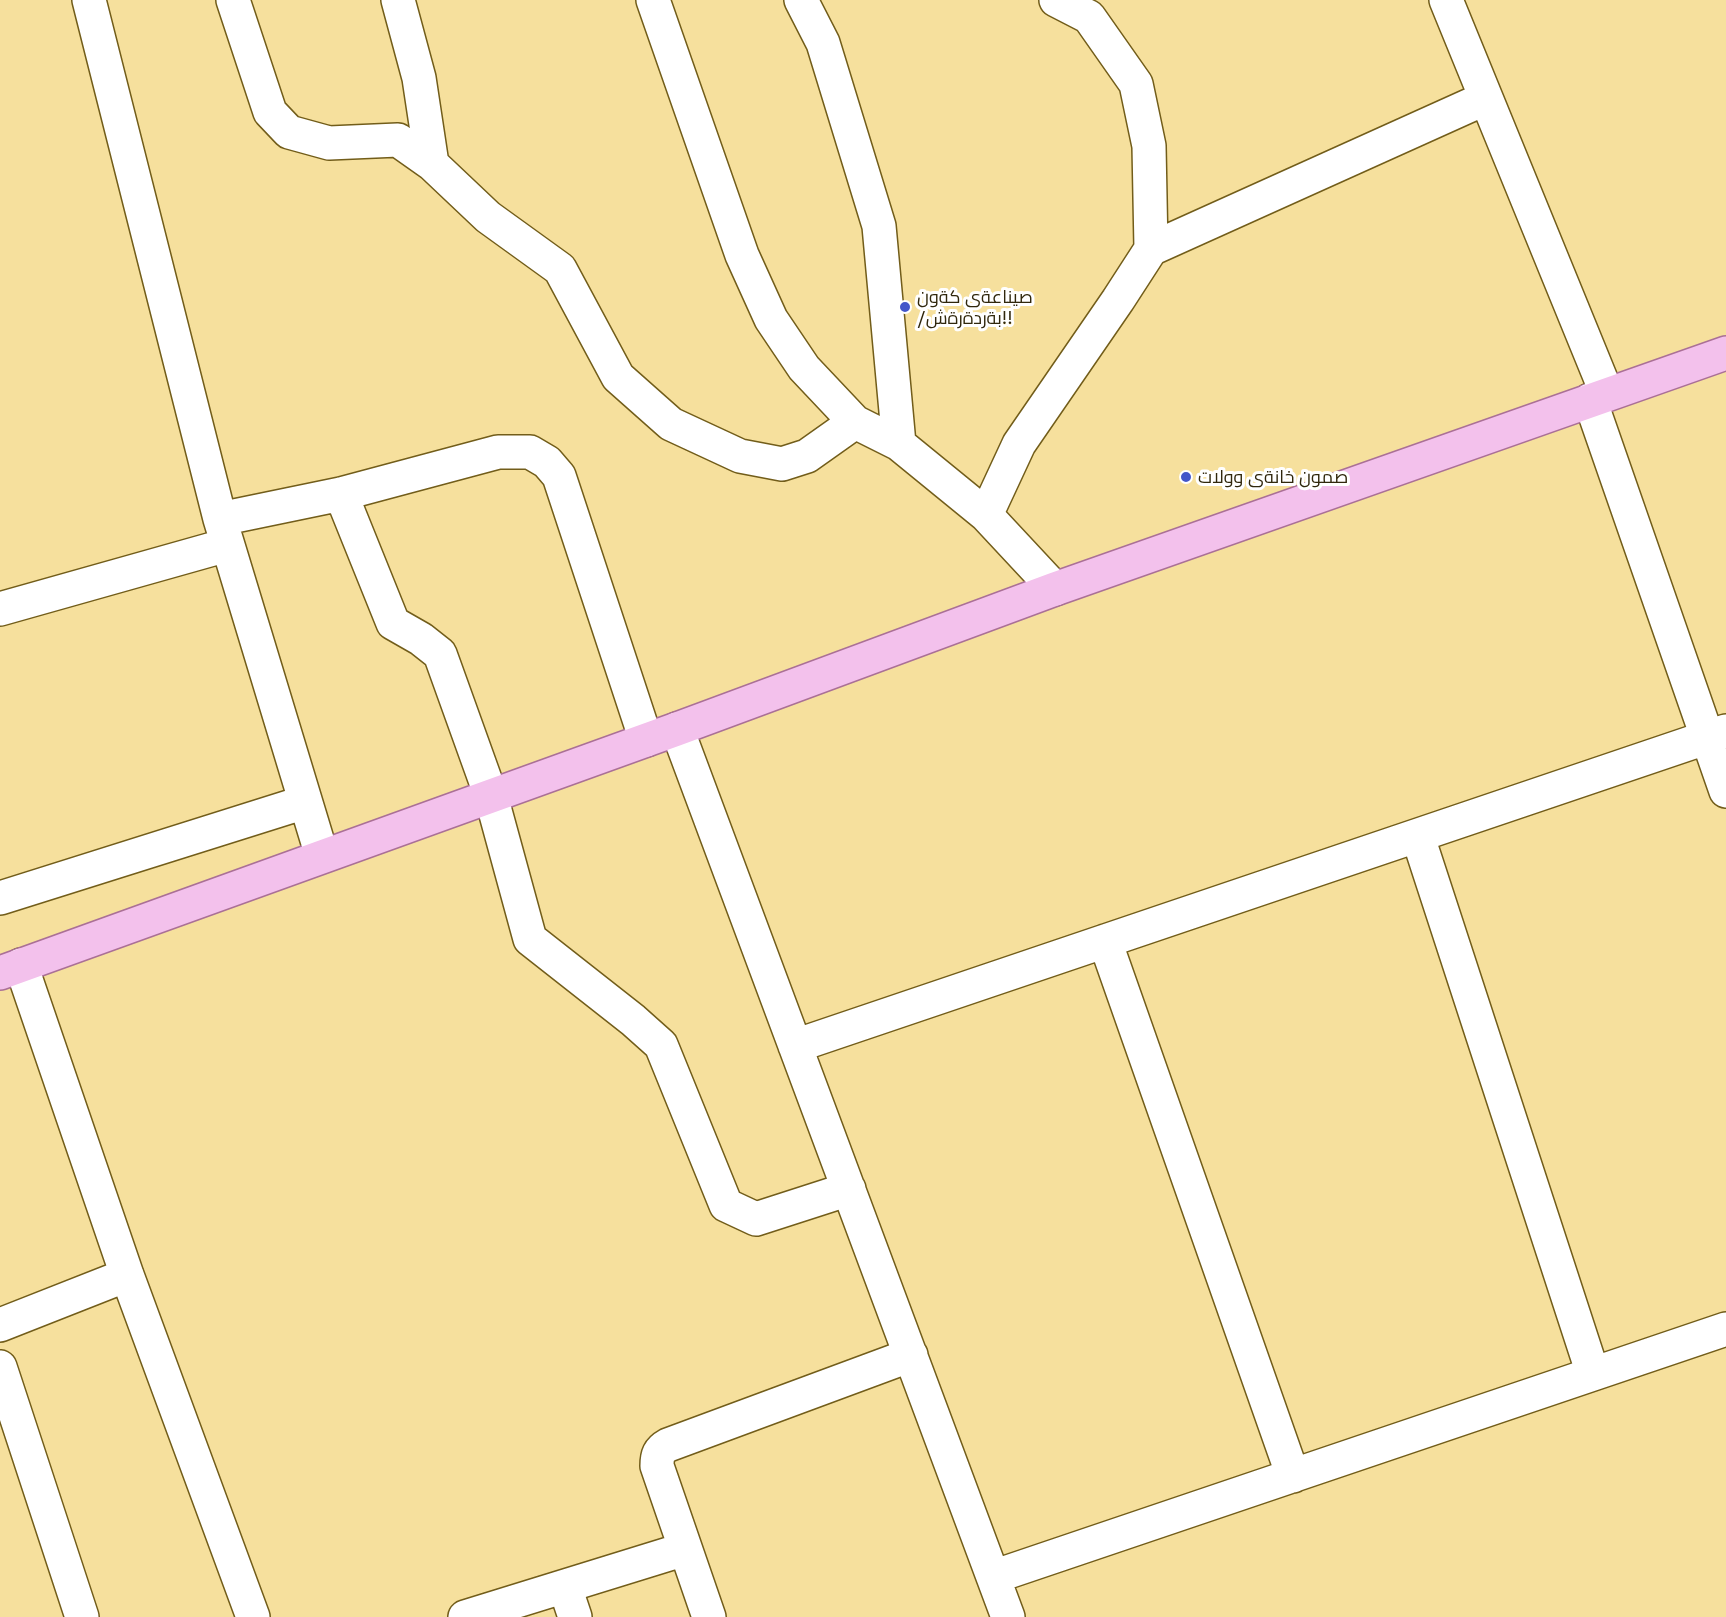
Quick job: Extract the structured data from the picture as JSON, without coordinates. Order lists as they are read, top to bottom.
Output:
{
  "places": ["صيناعةى كةون /بةردةرةش!!", "صمون خانةی وولات"]
}
